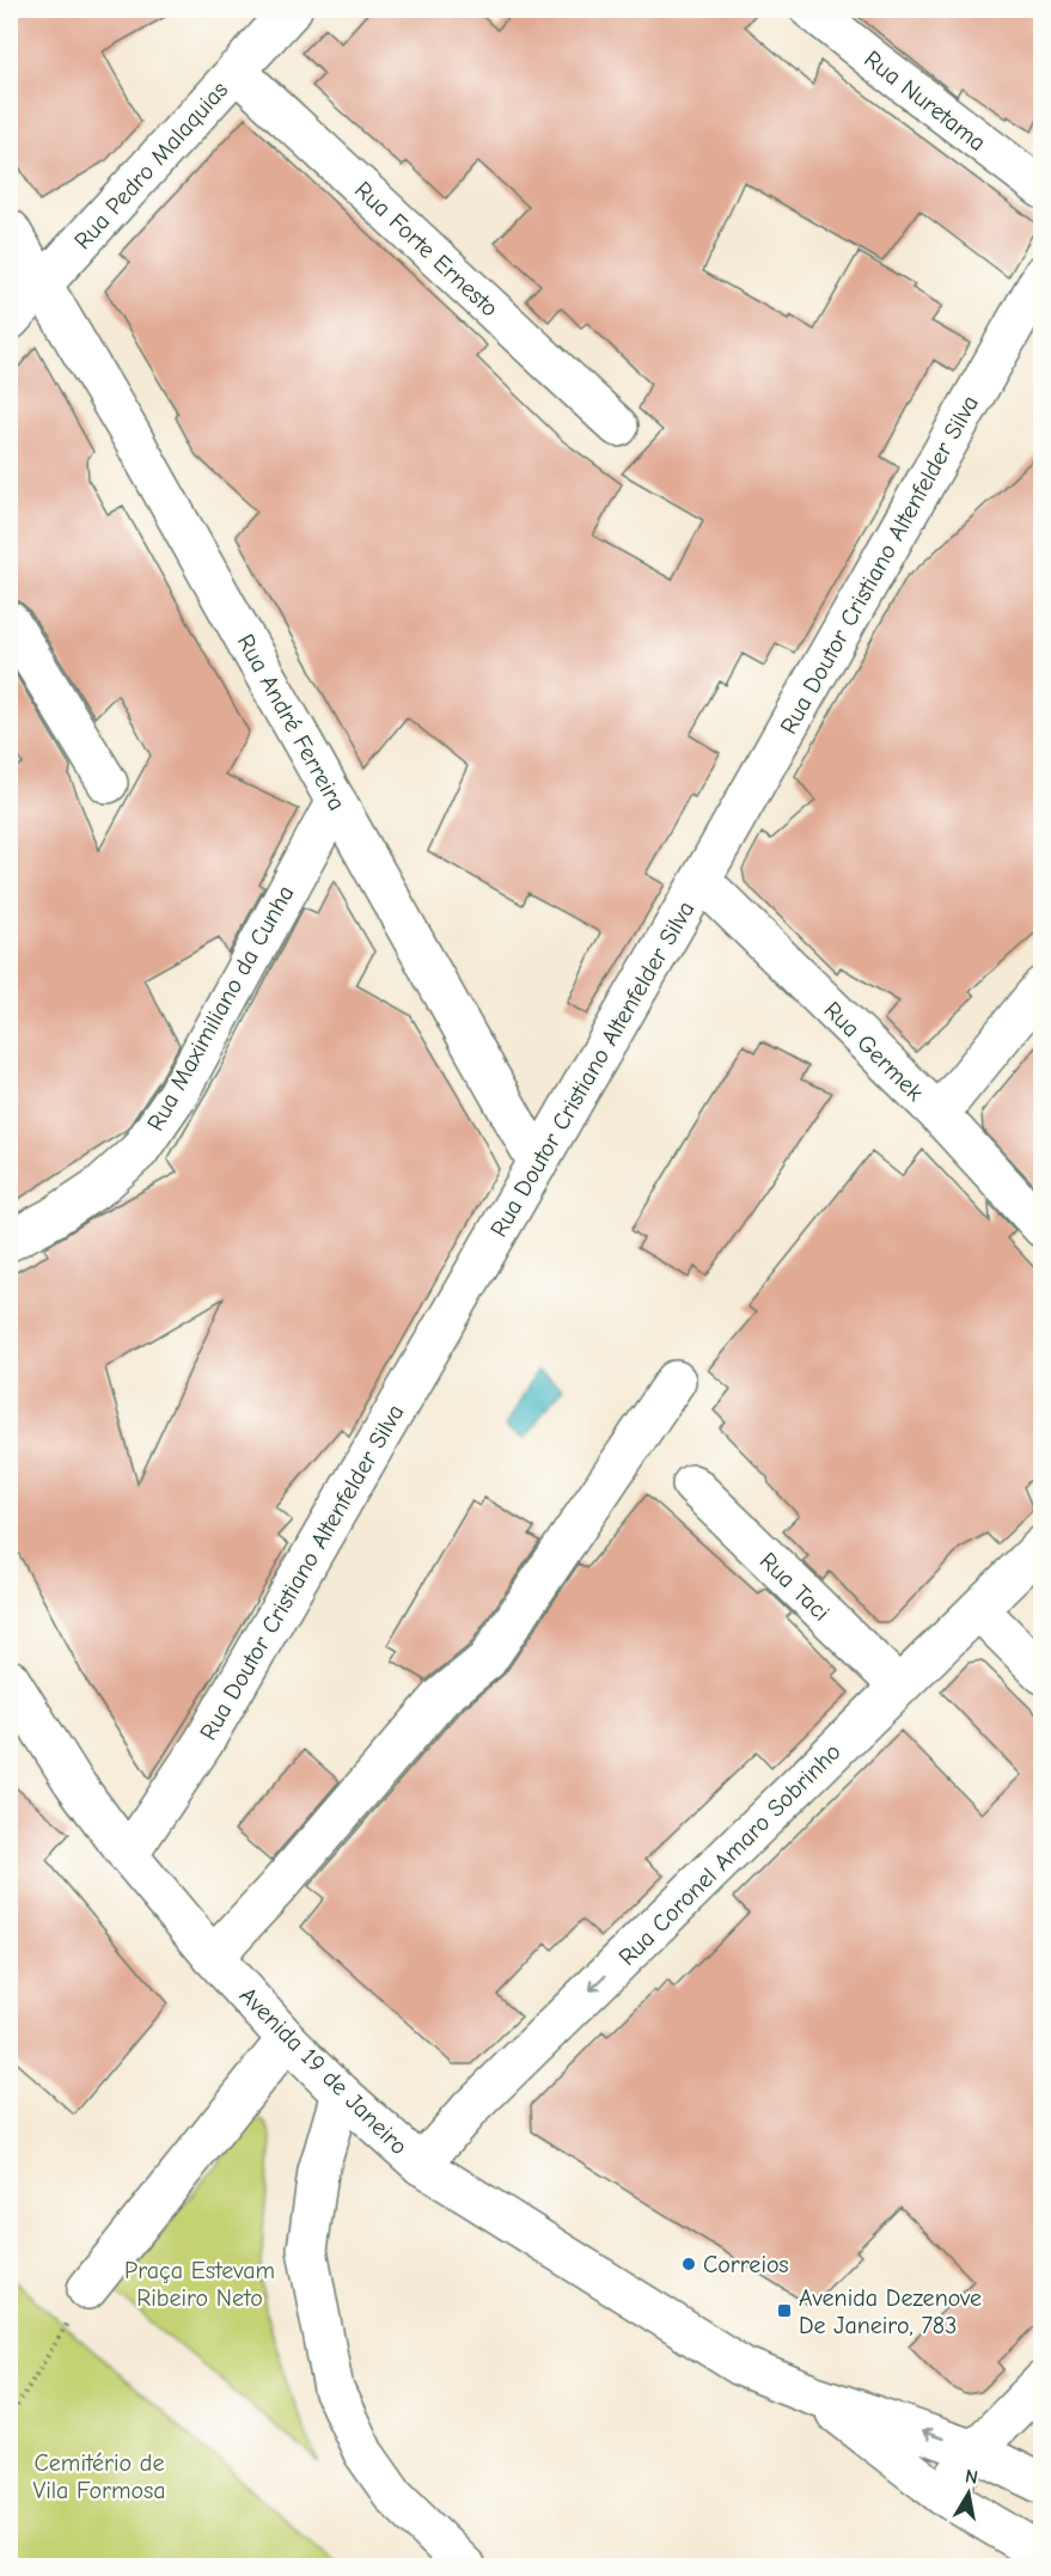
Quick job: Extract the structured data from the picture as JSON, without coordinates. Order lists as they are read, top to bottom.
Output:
{
  "streets": {
    "street": [
      "Rua Nuretama",
      "Rua Pedro Malaquias",
      "Rua Forte Ernesto",
      "Rua Doutor Cristiano Altenfelder Silva",
      "Rua André Ferreira",
      "Rua Maximiliano da Cunha",
      "Rua Germek",
      "Rua Taci",
      "Rua Coronel Amaro Sobrinho",
      "Avenida 19 de Janeiro"
    ]
  },
  "crossings": [
    ["Rua Pedro Malaquias", "Rua Forte Ernesto"],
    ["Rua Pedro Malaquias", "Rua André Ferreira"],
    ["Rua Doutor Cristiano Altenfelder Silva", "Rua André Ferreira"],
    ["Rua Doutor Cristiano Altenfelder Silva", "Rua Germek"],
    ["Rua Doutor Cristiano Altenfelder Silva", "Avenida 19 de Janeiro"],
    ["Rua André Ferreira", "Rua Maximiliano da Cunha"],
    ["Rua Taci", "Rua Coronel Amaro Sobrinho"],
    ["Rua Coronel Amaro Sobrinho", "Avenida 19 de Janeiro"]
  ],
  "parks": ["Praça Estevam Ribeiro Neto", "Cemitério de Vila Formosa"],
  "places": {
    "other": ["Correios"],
    "transit": ["Avenida Dezenove De Janeiro, 783"]
  },
  "north": "top"
}
